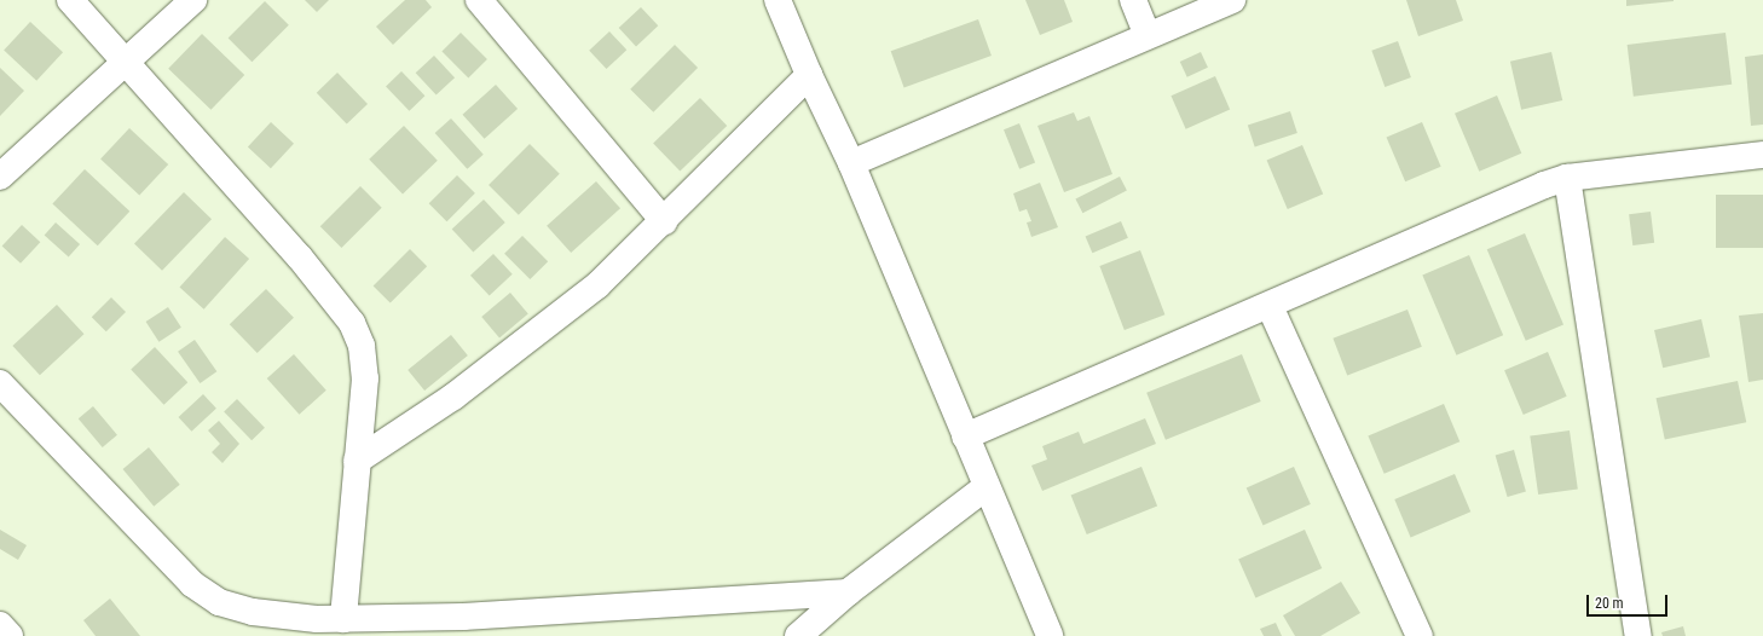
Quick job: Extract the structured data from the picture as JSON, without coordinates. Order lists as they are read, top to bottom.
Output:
{
  "scale_bar": "20 m"
}
